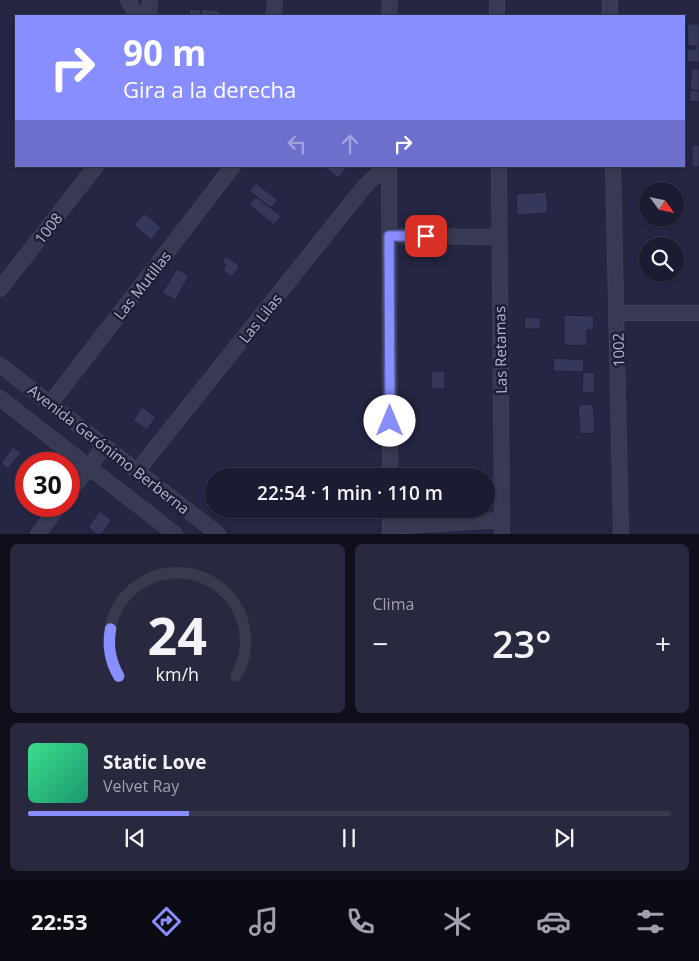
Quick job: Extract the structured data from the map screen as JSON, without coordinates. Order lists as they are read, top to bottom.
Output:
{
  "streets": {
    "street": [
      "1008",
      "Las Mutillas",
      "Las Lilas",
      "Las Retamas",
      "1002",
      "Avenida Gerónimo Berberna"
    ]
  },
  "crossings": [
    ["Las Mutillas", "Avenida Gerónimo Berberna"],
    ["Las Lilas", "Avenida Gerónimo Berberna"]
  ],
  "north": "bottom right",
  "page": {
    "turn": ["90 m", "Gira a la derecha"],
    "limit": "30",
    "trip": "22:54 · 1 min · 110 m",
    "tile": "Clima",
    "heat": ["−", "23°", "+"],
    "song": ["Static Love", "Velvet Ray"],
    "tabs": "22:53",
    "gauge": ["24", "km/h"]
  }
}
